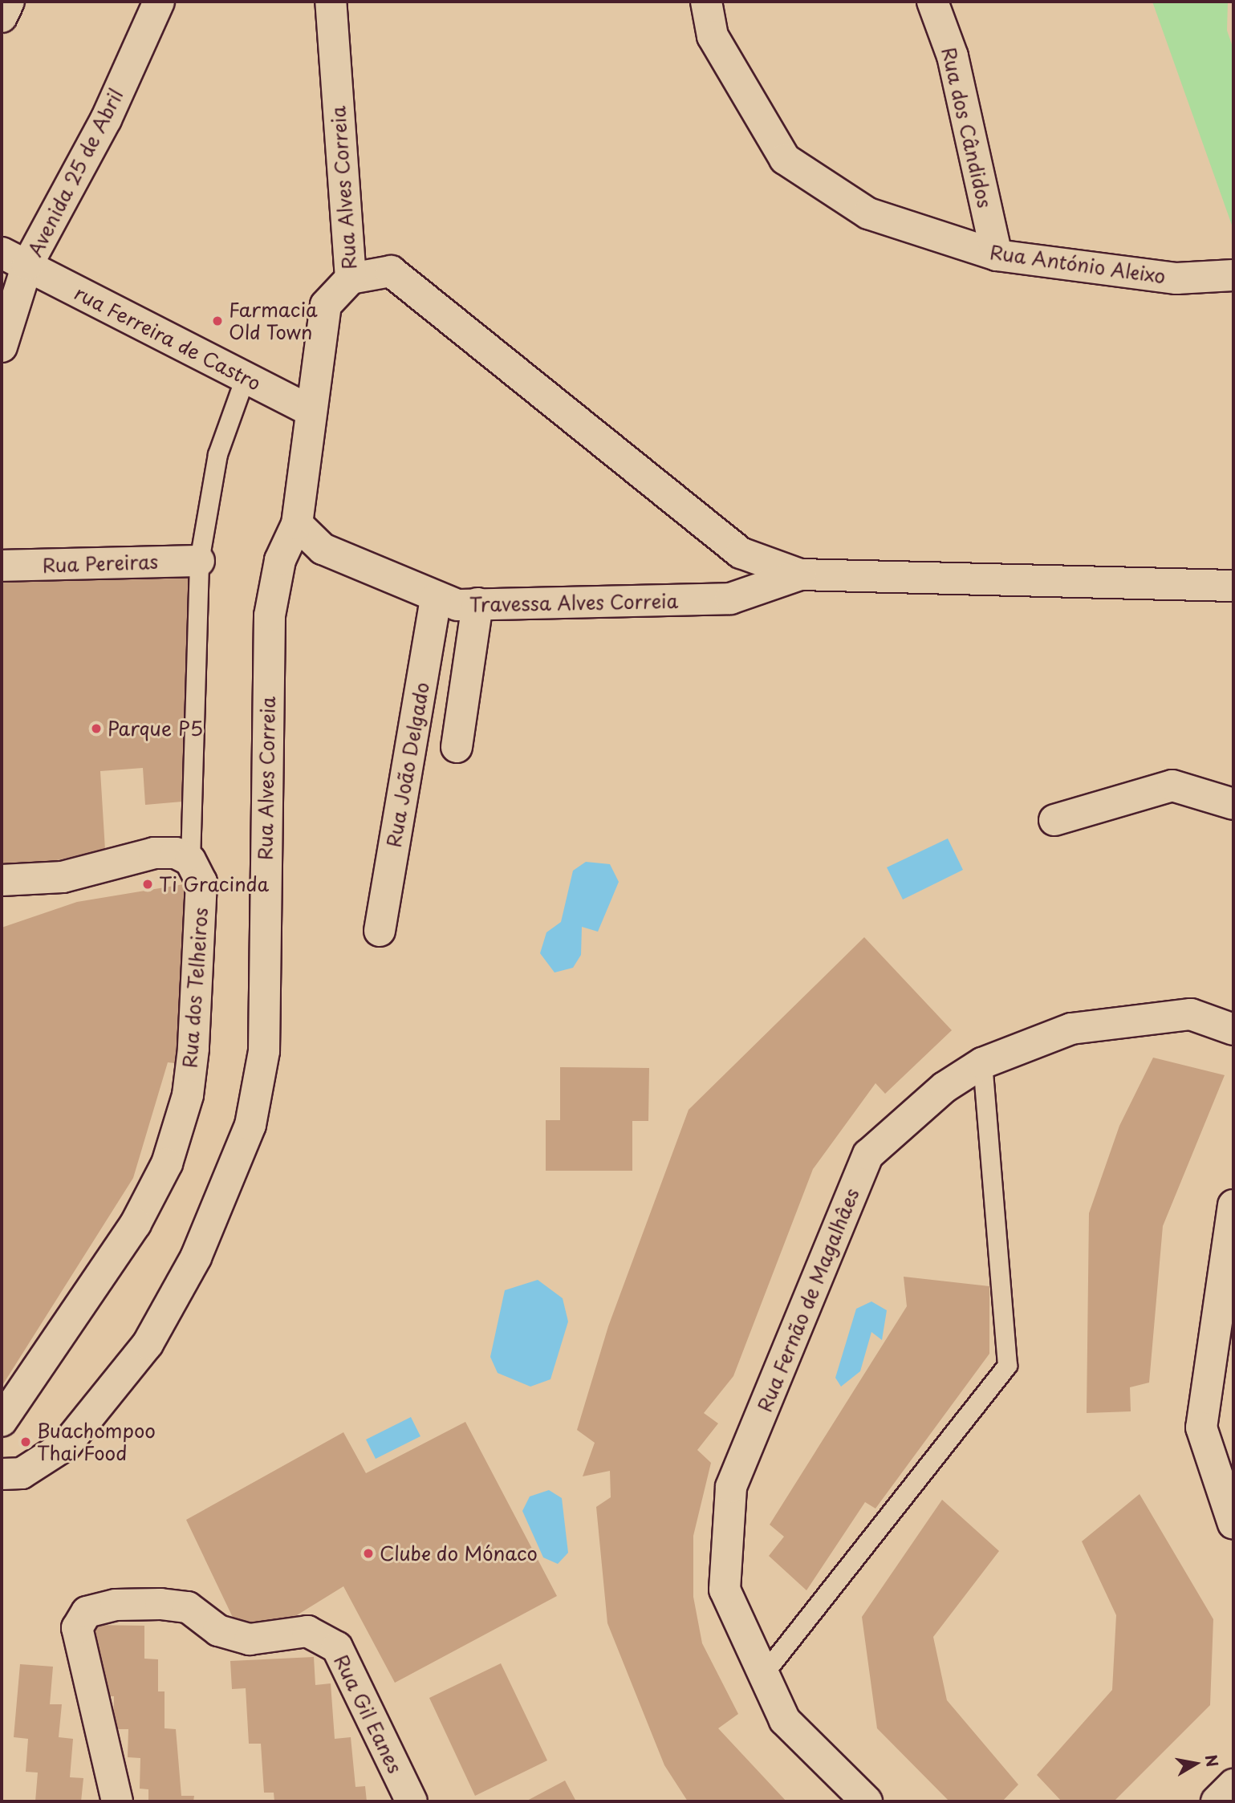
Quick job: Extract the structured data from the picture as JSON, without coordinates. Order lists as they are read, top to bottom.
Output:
{
  "streets": {
    "street": [
      "Rua dos Cândidos",
      "Avenida 25 de Abril",
      "Rua Alves Correia",
      "Rua António Aleixo",
      "rua Ferreira de Castro",
      "Rua Pereiras",
      "Travessa Alves Correia",
      "Rua João Delgado",
      "Rua dos Telheiros",
      "Rua Fernão de Magalhâes",
      "Rua Gil Eanes"
    ]
  },
  "crossings": [
    ["Rua dos Cândidos", "Rua António Aleixo"],
    ["Avenida 25 de Abril", "rua Ferreira de Castro"],
    ["Rua Alves Correia", "rua Ferreira de Castro"],
    ["Rua Alves Correia", "Travessa Alves Correia"],
    ["rua Ferreira de Castro", "Rua dos Telheiros"],
    ["Rua Pereiras", "Rua dos Telheiros"],
    ["Travessa Alves Correia", "Rua João Delgado"]
  ],
  "places": [
    "Farmacia Old Town",
    "Parque P5",
    "Ti Gracinda",
    "Buachompoo Thai Food",
    "Clube do Mónaco"
  ],
  "north": "right"
}
